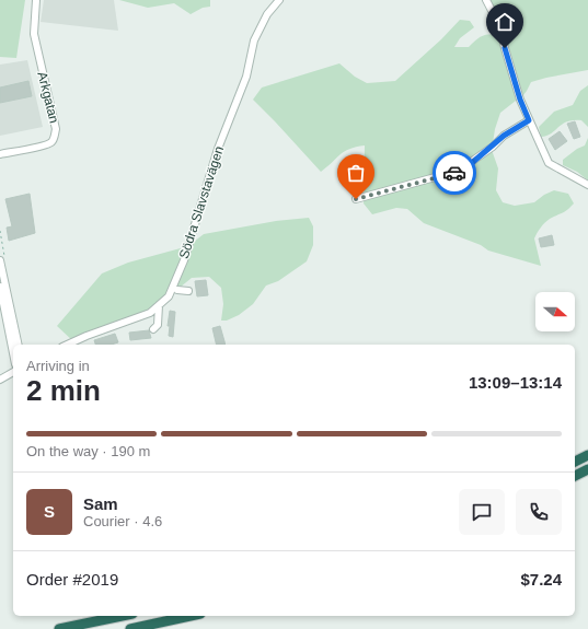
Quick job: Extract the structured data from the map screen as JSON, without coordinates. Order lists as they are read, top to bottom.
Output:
{
  "streets": {
    "street": ["Arkgatan", "Södra Slavstavägen"]
  },
  "north": "right",
  "page": {
    "heading": ["2 min", "Arriving in", "13:09–13:14"],
    "panel": [
      "Sam",
      "Courier · 4.6",
      "Order #2019",
      "$7.24"
    ],
    "bar": "On the way · 190 m",
    "round": "S"
  }
}
